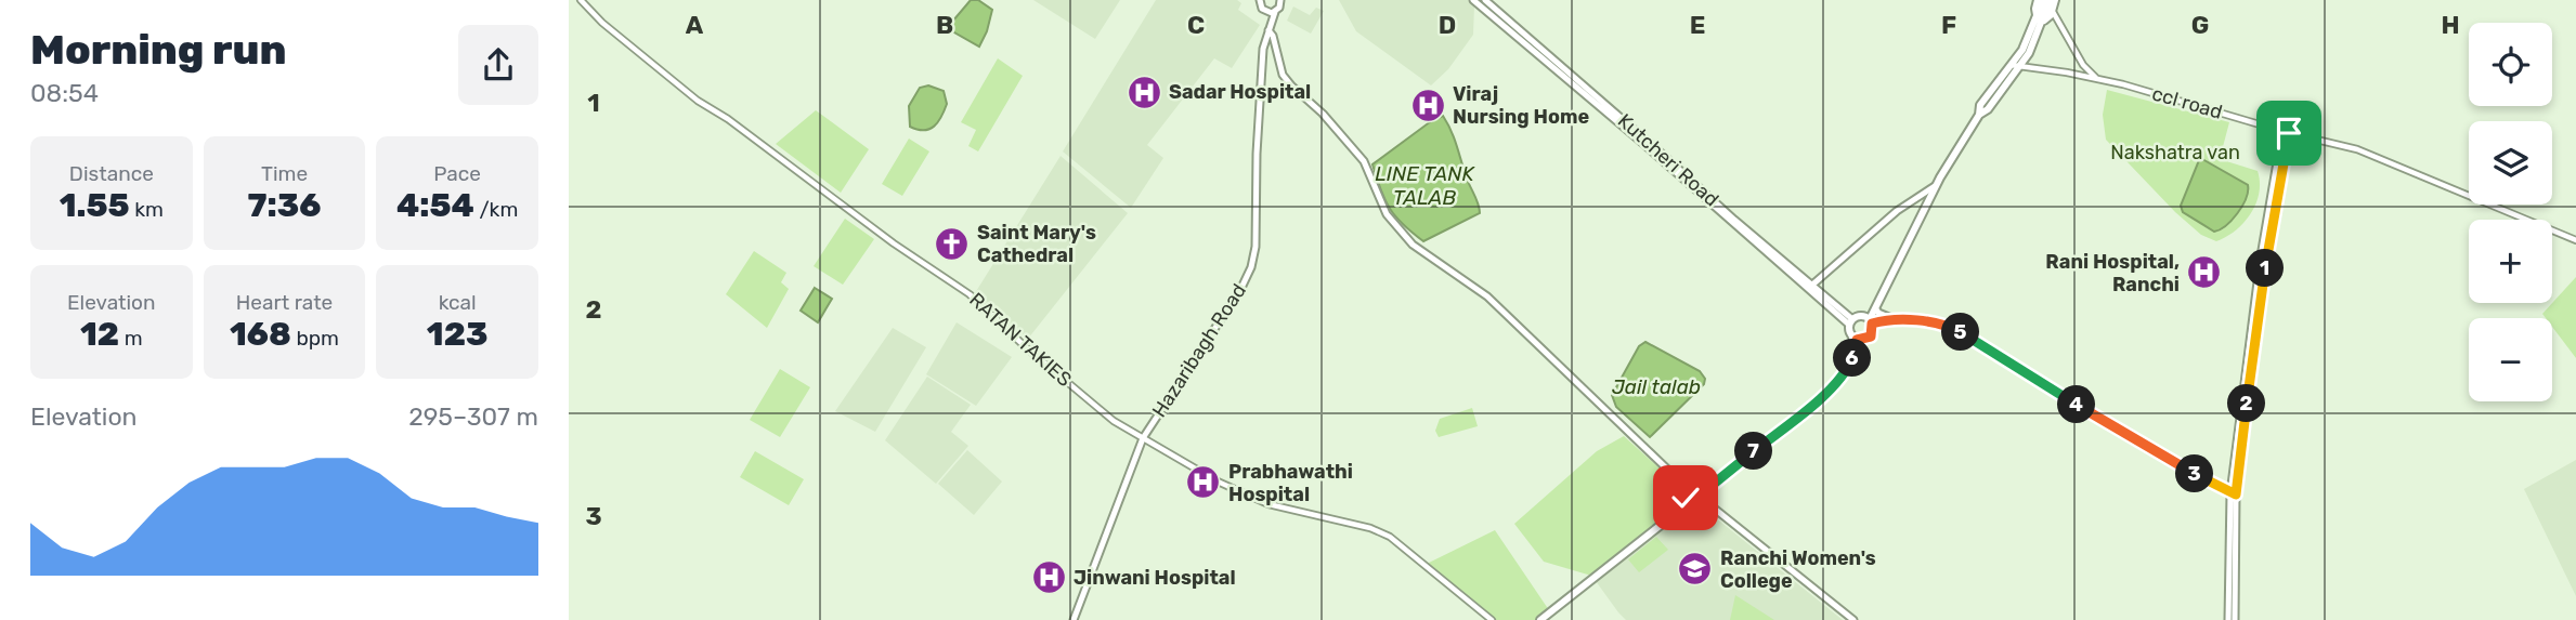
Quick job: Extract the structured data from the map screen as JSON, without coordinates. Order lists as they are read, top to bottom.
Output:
{
  "streets": {
    "main road": ["Kutcheri Road", "Hazaribagh Road"],
    "street": ["ccl road", "RATAN TAKIES"]
  },
  "crossings": [
    ["RATAN TAKIES", "Hazaribagh Road"]
  ],
  "water": ["LINE TANK TALAB", "Jail talab"],
  "parks": ["Nakshatra van"],
  "places": {
    "hospital": [
      "Sadar Hospital",
      "Viraj Nursing Home",
      "Rani Hospital, Ranchi",
      "Prabhawathi Hospital",
      "Jinwani Hospital"
    ],
    "church": ["Saint Mary's Cathedral"],
    "school or university": ["Ranchi Women's College"]
  },
  "page": {
    "heading": ["Morning run", "08:54"],
    "map_buttons": ["+", "−"],
    "stats": [
      ["Distance", "1.55 km"],
      ["Time", "7:36"],
      ["Pace", "4:54 /km"],
      ["Elevation", "12 m"],
      ["Heart rate", "168 bpm"],
      ["kcal", "123"]
    ],
    "pins": [
      "1",
      "5",
      "6",
      "2",
      "4",
      "7",
      "3"
    ],
    "chart": ["Elevation", "295–307 m"]
  },
  "grid": {
    "columns": [
      "A",
      "B",
      "C",
      "D",
      "E",
      "F",
      "G",
      "H"
    ],
    "rows": ["1", "2", "3"]
  }
}
